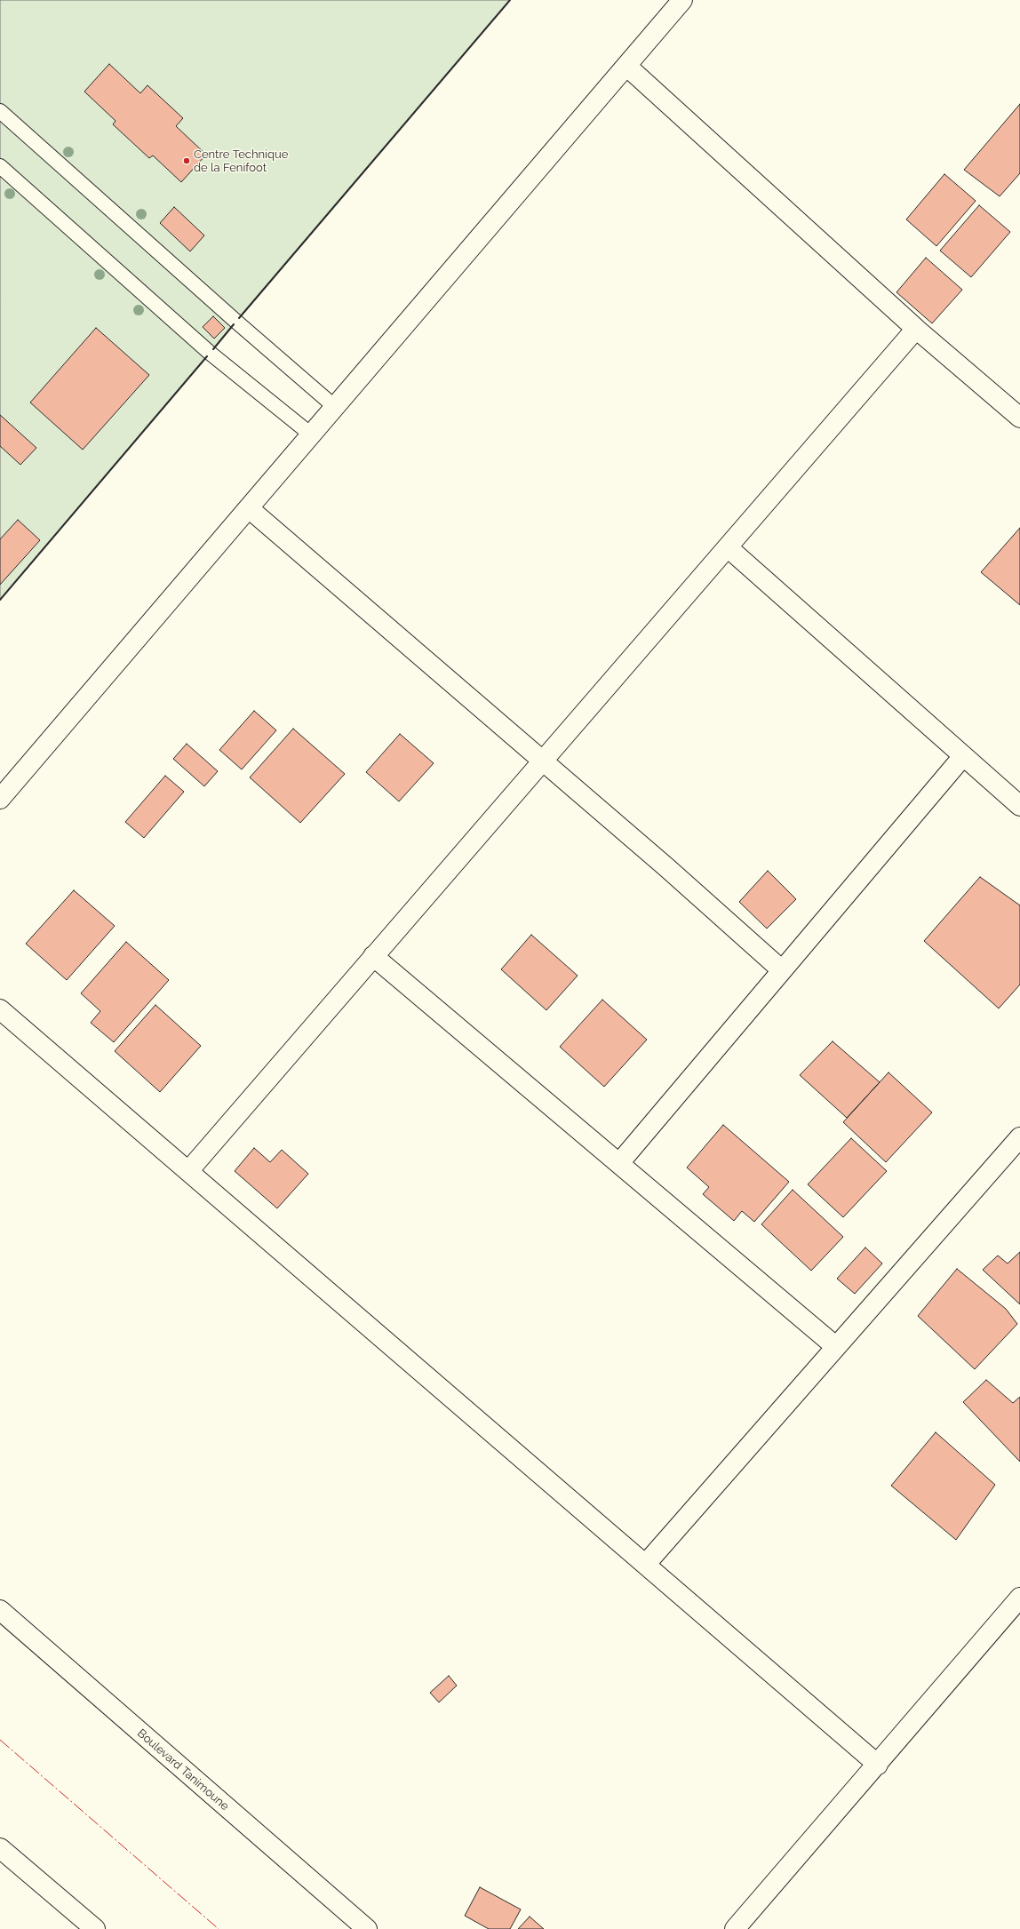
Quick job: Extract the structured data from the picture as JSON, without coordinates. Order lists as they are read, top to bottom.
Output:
{
  "streets": {
    "street": ["Boulevard Tanimoune"]
  },
  "places": ["Centre Technique de la Fenifoot"]
}
